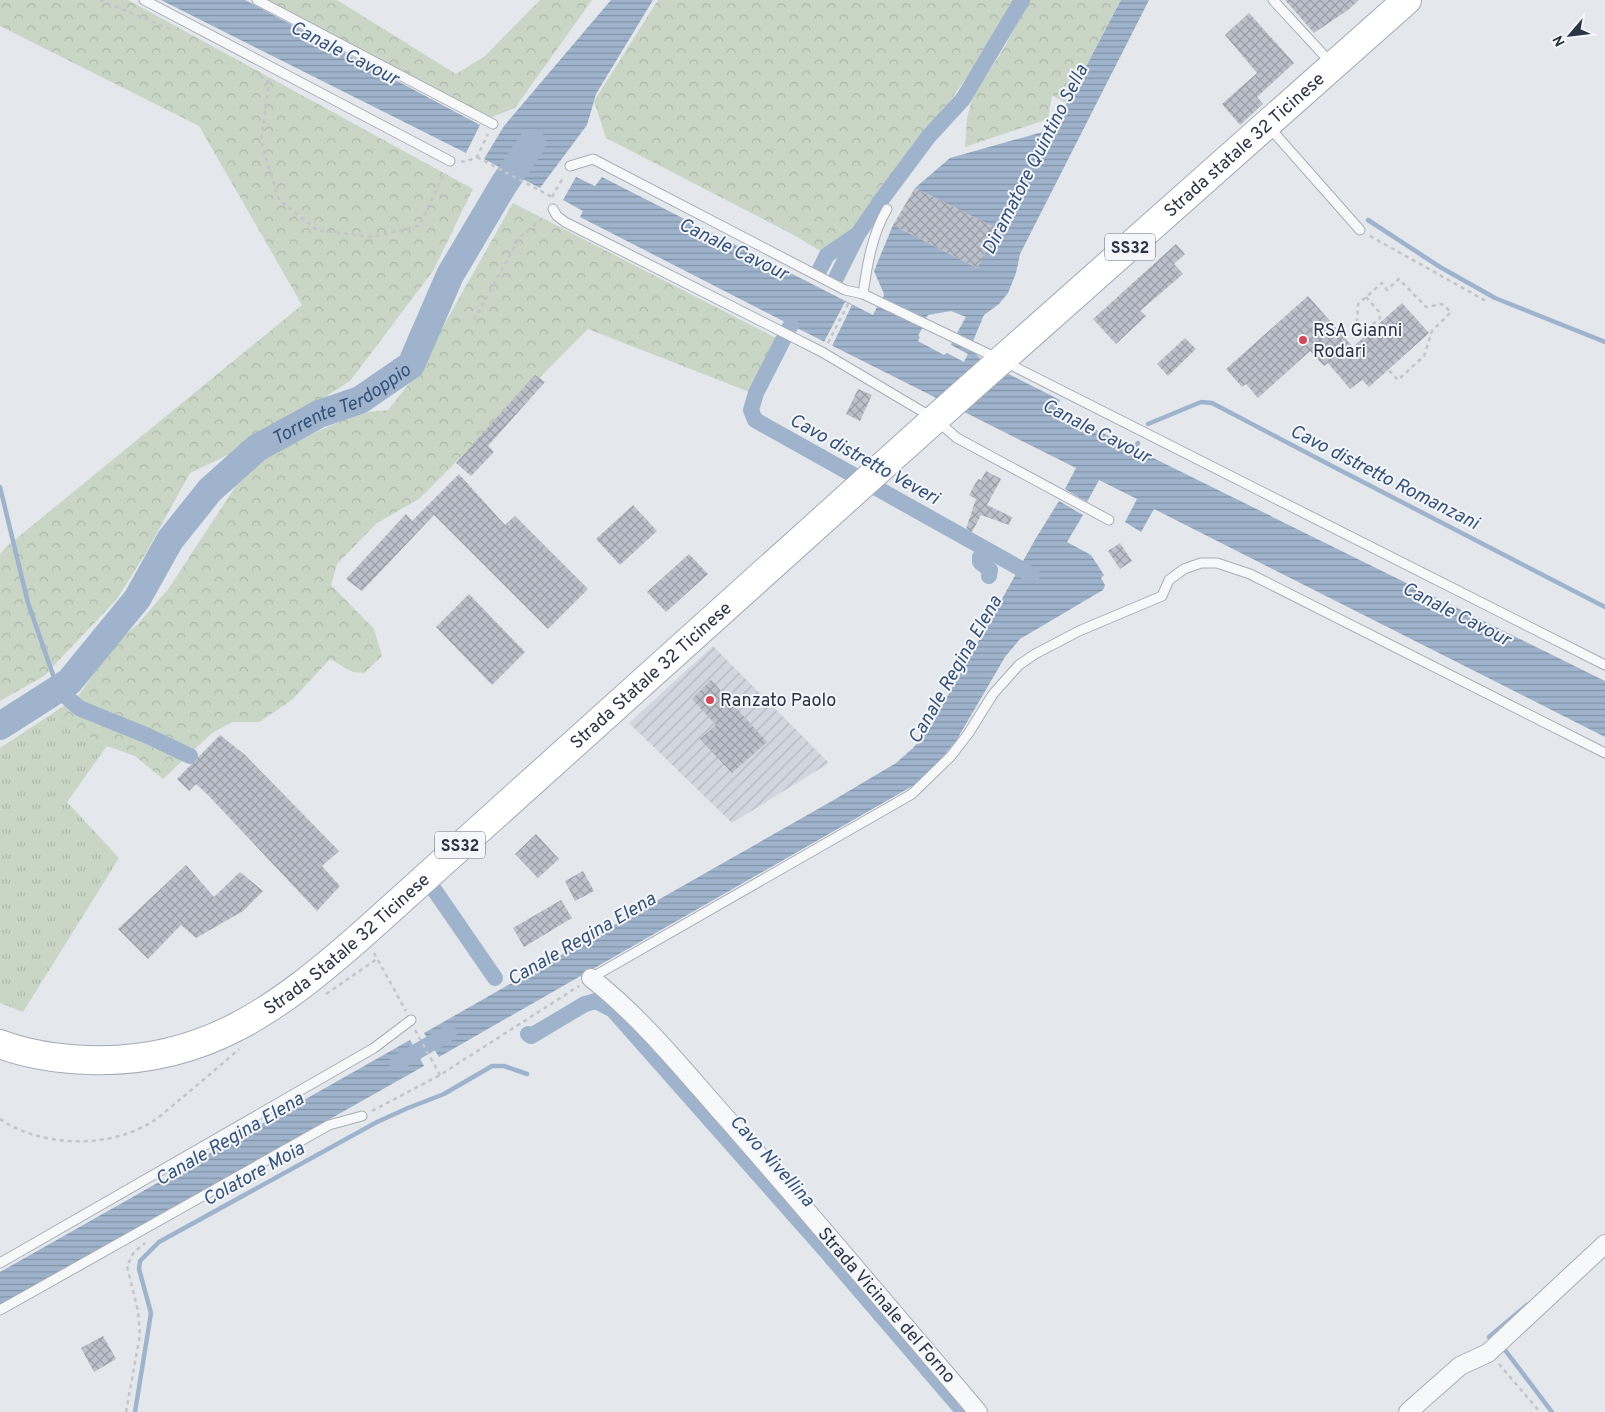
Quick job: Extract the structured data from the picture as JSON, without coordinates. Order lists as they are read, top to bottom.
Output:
{
  "streets": {
    "main road": ["Strada statale 32 Ticinese", "SS32", "Strada Statale 32 Ticinese"],
    "street": ["Strada Vicinale del Forno"]
  },
  "crossings": [
    ["Strada statale 32 Ticinese", "Strada Statale 32 Ticinese"]
  ],
  "water": [
    "Canale Cavour",
    "Diramatore Quintino Sella",
    "Torrente Terdoppio",
    "Cavo distretto Veveri",
    "Cavo distretto Romanzani",
    "Canale Regina Elena",
    "Cavo Nivellina",
    "Colatore Moia"
  ],
  "places": ["RSA Gianni Rodari", "Ranzato Paolo"],
  "north": "bottom left"
}
